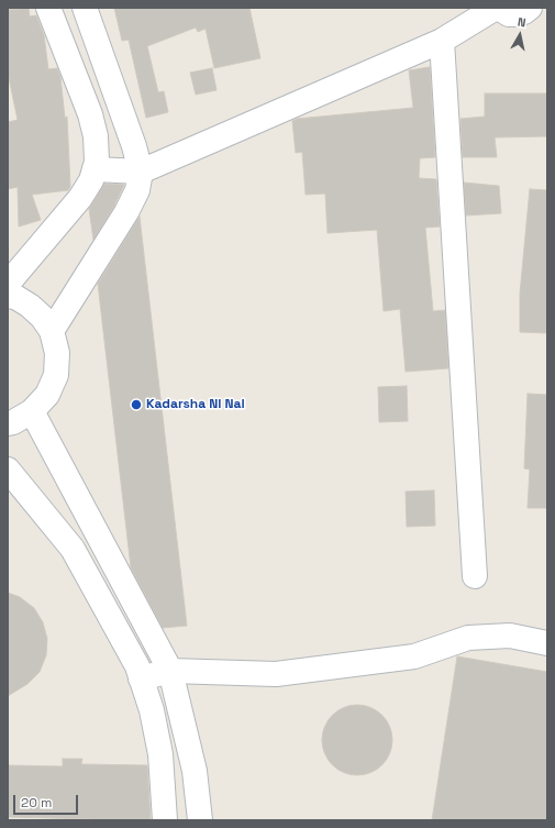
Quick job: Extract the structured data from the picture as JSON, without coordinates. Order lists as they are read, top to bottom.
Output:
{
  "places": ["Kadarsha Ni Nal"],
  "scale_bar": "20 m",
  "north": "top"
}
